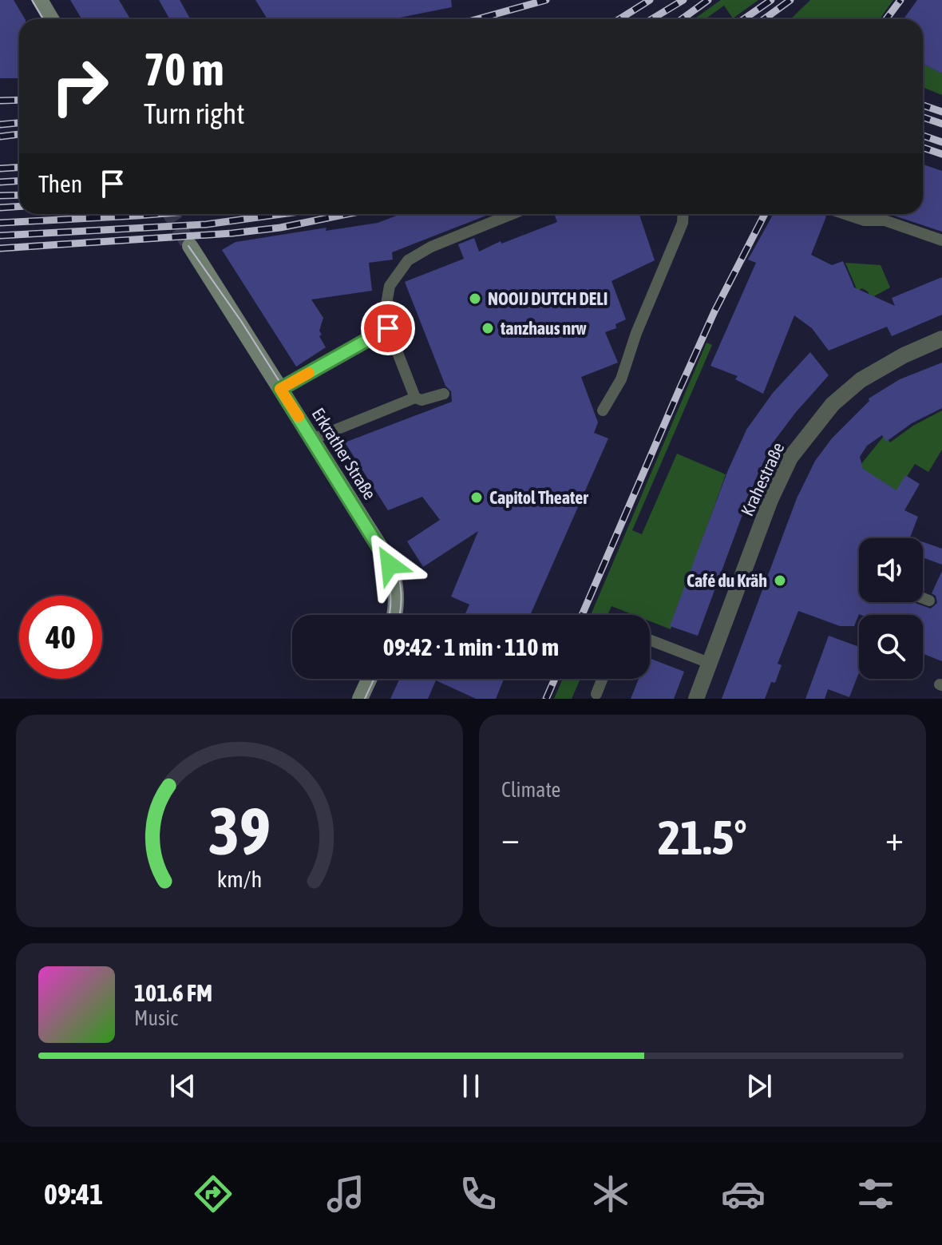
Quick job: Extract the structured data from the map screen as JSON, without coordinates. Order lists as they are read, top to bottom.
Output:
{
  "streets": {
    "street": ["Erkrather Straße", "Krahestraße"]
  },
  "places": [
    "NOOIJ DUTCH DELI",
    "tanzhaus nrw",
    "Capitol Theater",
    "Café du Kräh"
  ],
  "page": {
    "turn": ["70 m", "Turn right"],
    "then": "Then",
    "limit": "40",
    "trip": "09:42 · 1 min · 110 m",
    "tile": "Climate",
    "heat": ["−", "21.5°", "+"],
    "song": ["101.6 FM", "Music"],
    "tabs": "09:41",
    "gauge": ["39", "km/h"]
  }
}
